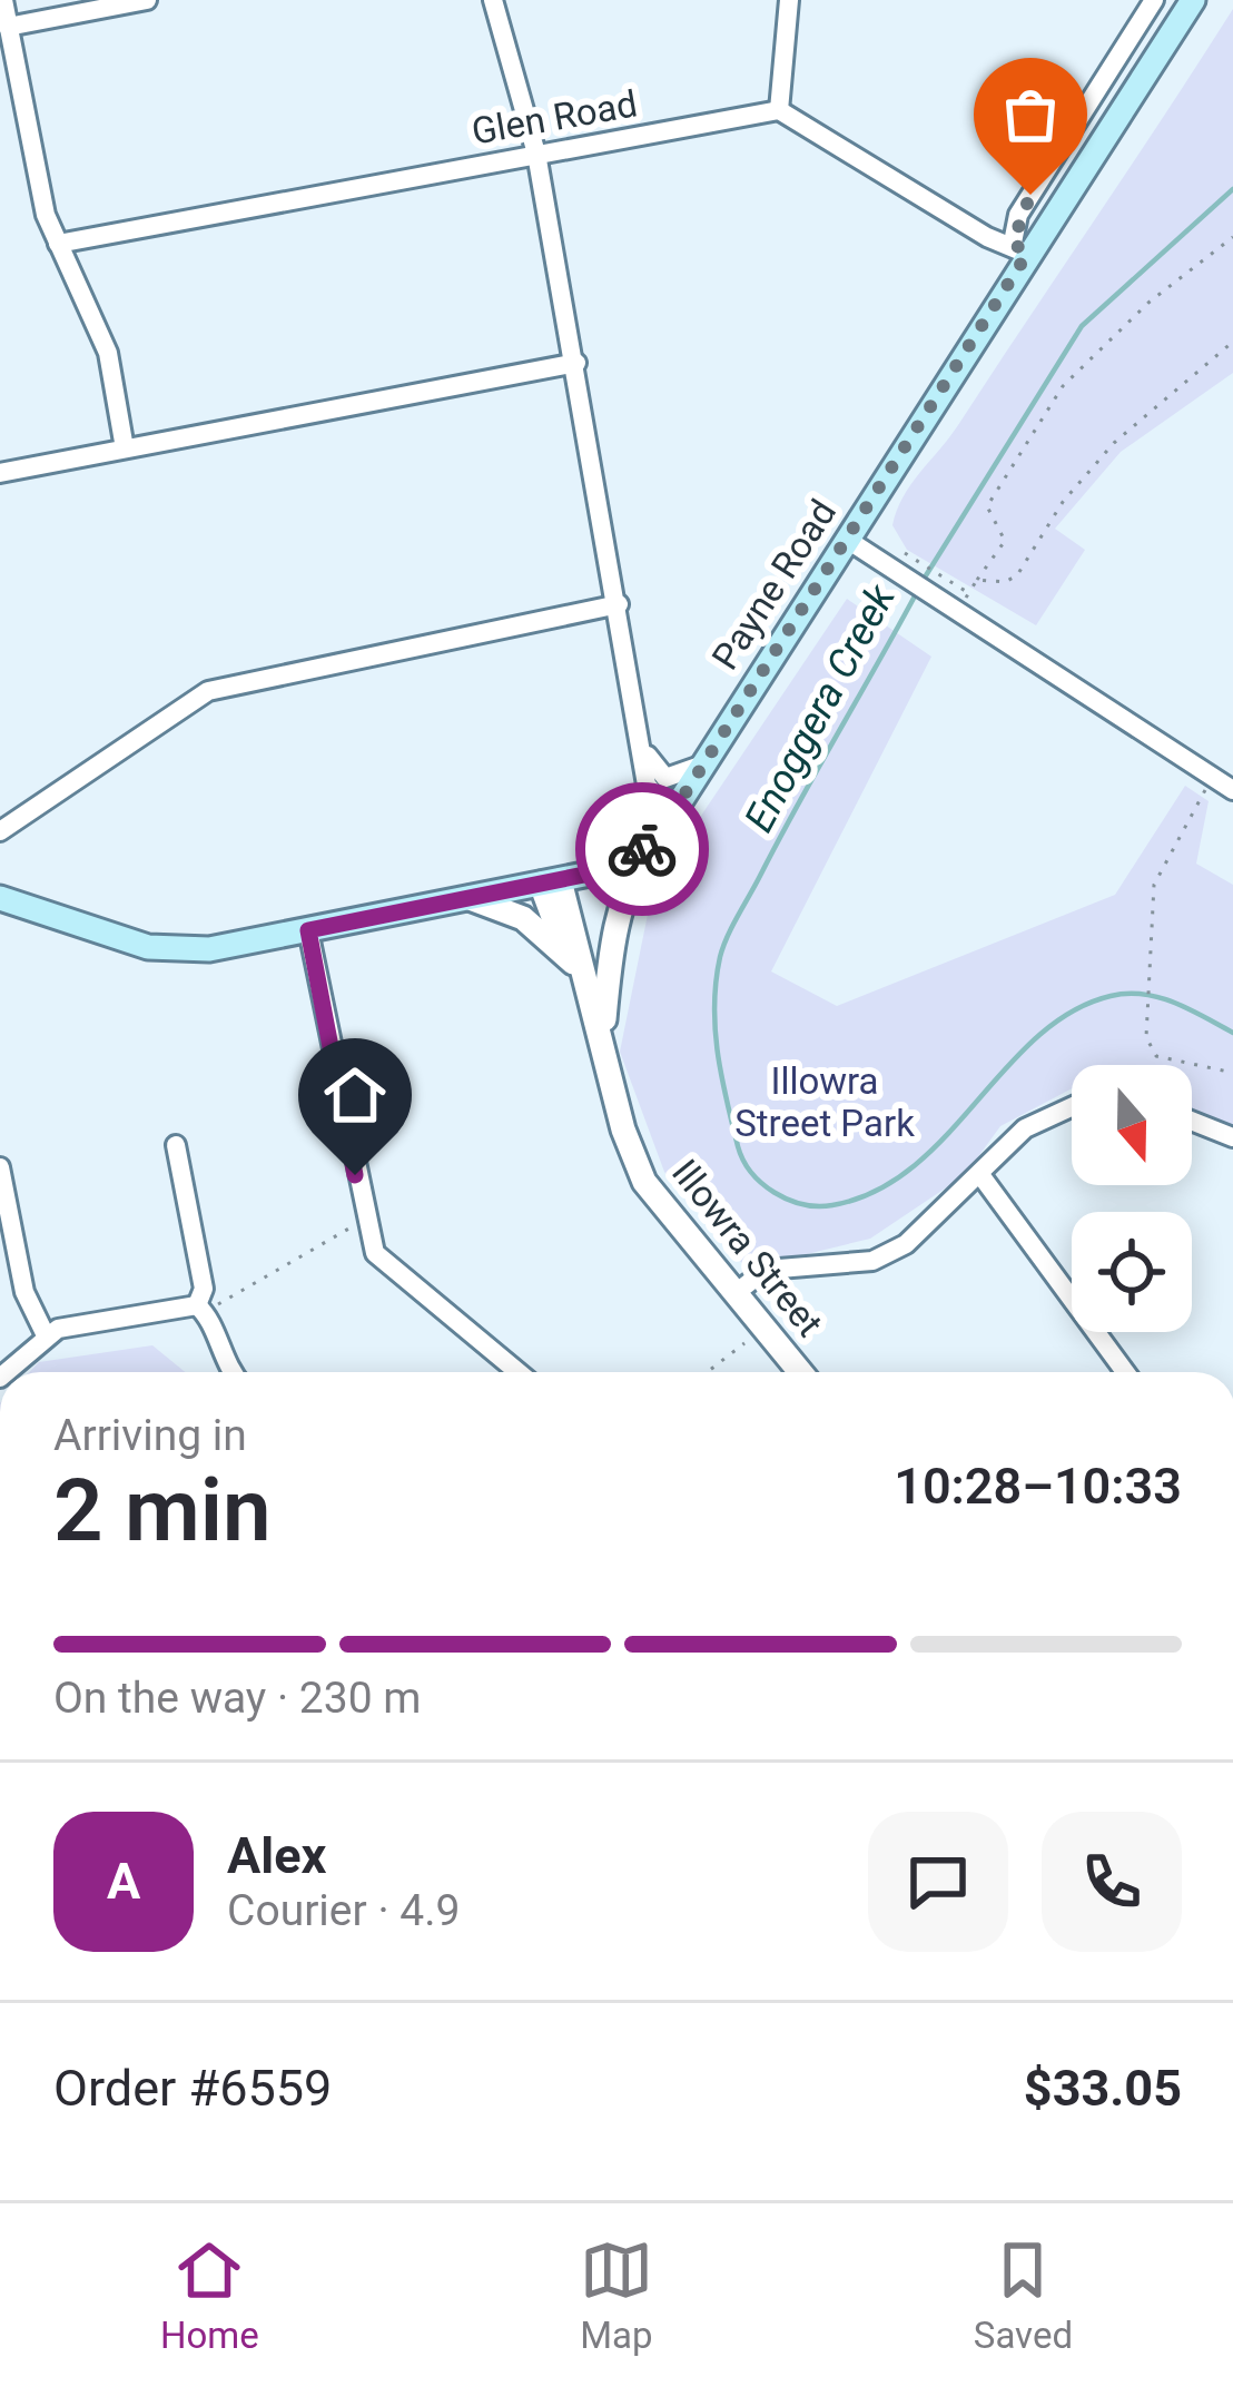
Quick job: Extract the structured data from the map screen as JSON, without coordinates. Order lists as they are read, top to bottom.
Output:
{
  "streets": {
    "main road": ["Payne Road"],
    "street": ["Glen Road", "Illowra Street"]
  },
  "crossings": [
    ["Payne Road", "Illowra Street"]
  ],
  "water": ["Enoggera Creek"],
  "parks": ["Illowra Street Park"],
  "north": "bottom",
  "page": {
    "heading": ["2 min", "Arriving in", "10:28–10:33"],
    "panel": [
      "Alex",
      "Courier · 4.9",
      "Order #6559",
      "$33.05"
    ],
    "bar": "On the way · 230 m",
    "round": "A",
    "tabs": ["Home", "Map", "Saved"]
  }
}
